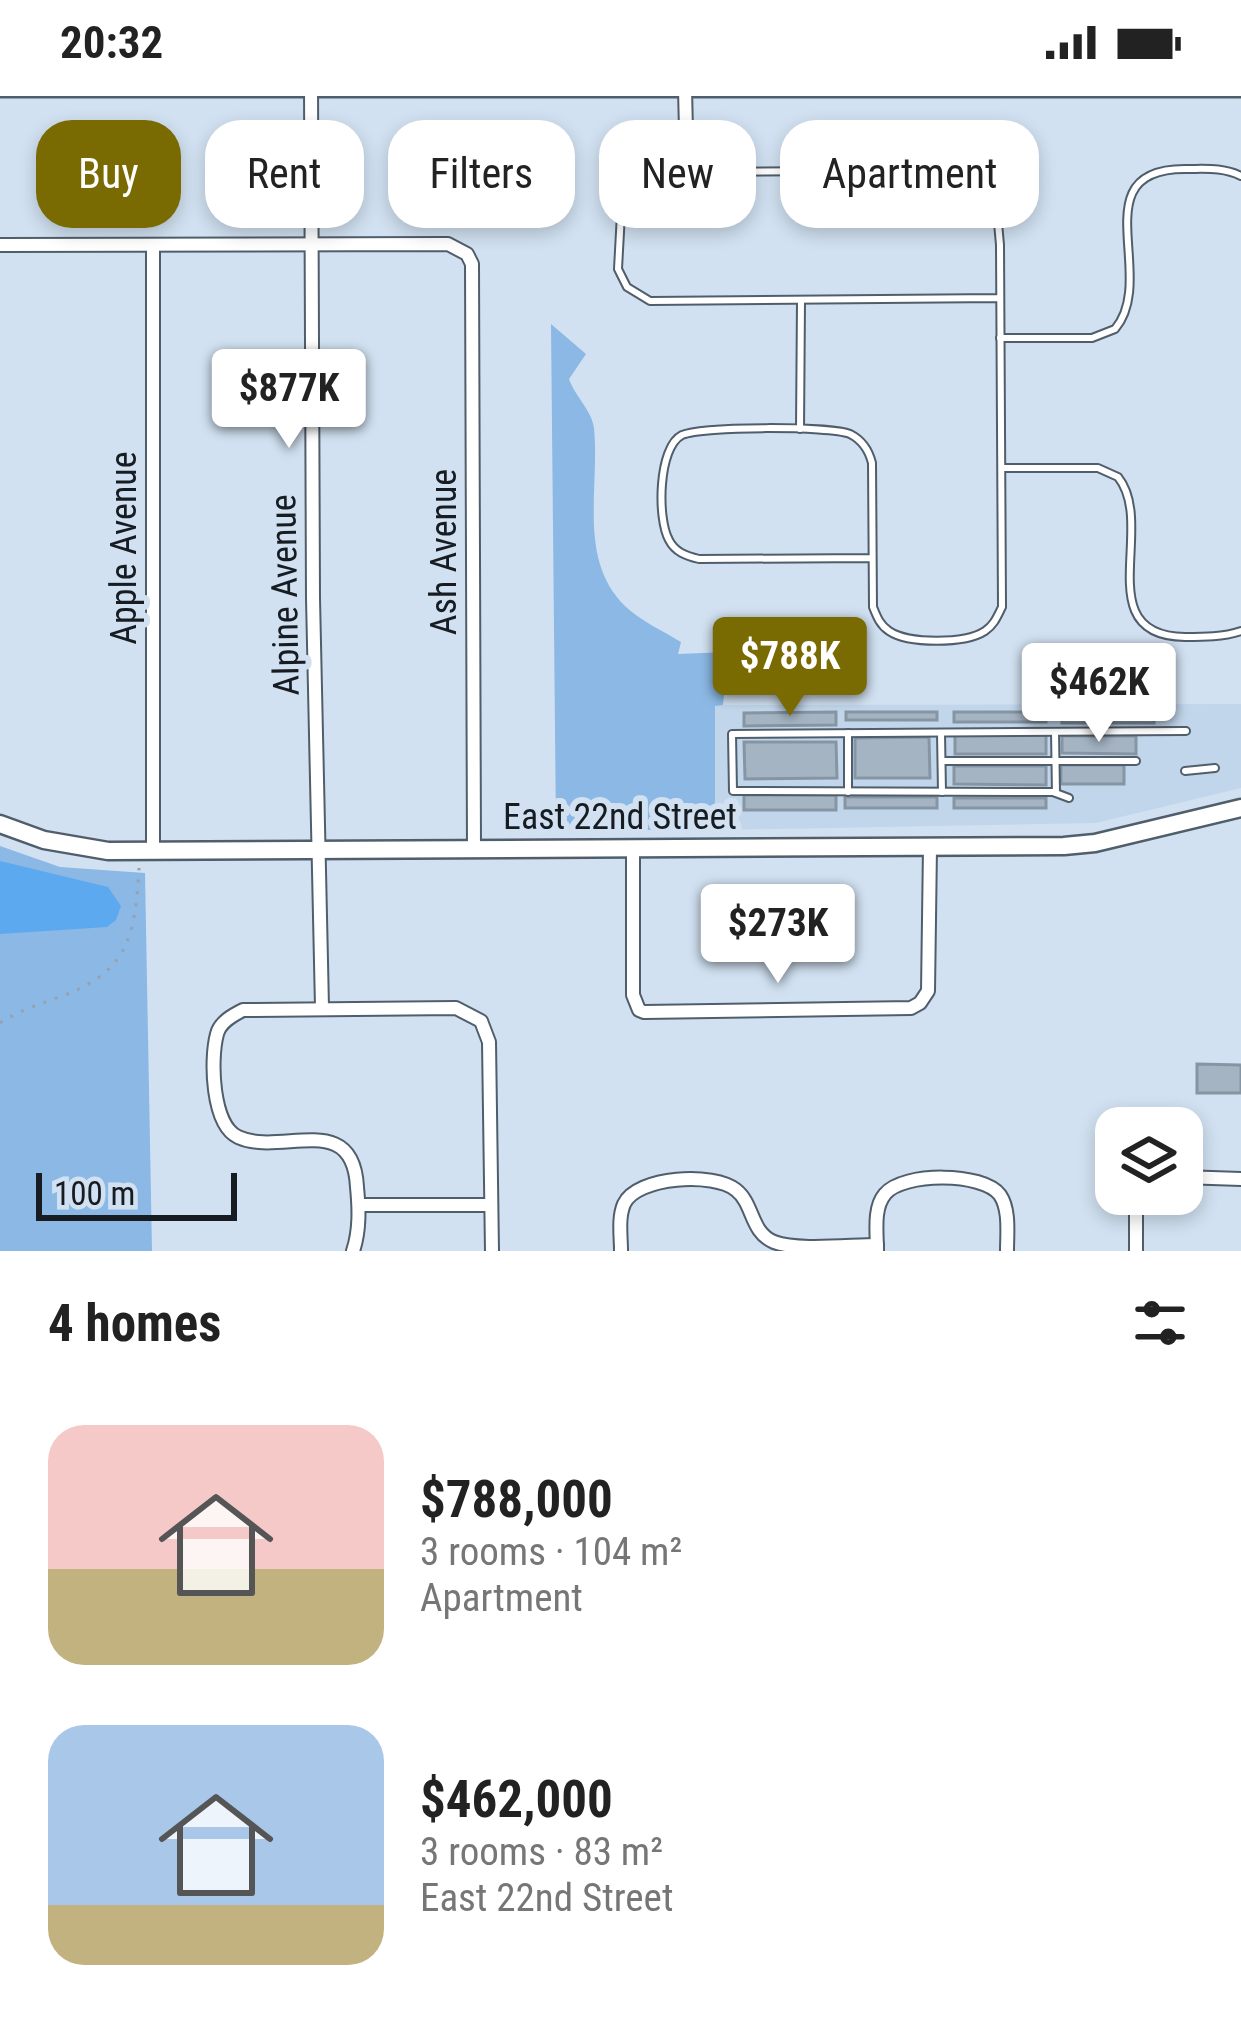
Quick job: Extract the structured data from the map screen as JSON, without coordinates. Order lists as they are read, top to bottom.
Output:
{
  "streets": {
    "street": [
      "Apple Avenue",
      "Ash Avenue",
      "Alpine Avenue",
      "East 22nd Street"
    ]
  },
  "crossings": [
    ["Apple Avenue", "East 22nd Street"],
    ["Ash Avenue", "Alpine Avenue"],
    ["Ash Avenue", "East 22nd Street"],
    ["Alpine Avenue", "East 22nd Street"]
  ],
  "scale_bar": "100 m",
  "page": {
    "status": "20:32",
    "chip": [
      "Buy",
      "Rent",
      "Filters",
      "New",
      "Apartment"
    ],
    "price": [
      "$877K",
      "$788K",
      "$462K",
      "$273K"
    ],
    "scale": "100 m",
    "heading": "4 homes",
    "list": [
      {
        "name": "$788,000",
        "note": "3 rooms · 104 m² · Apartment"
      },
      {
        "name": "$462,000",
        "note": "3 rooms · 83 m² · East 22nd Street"
      }
    ]
  }
}
